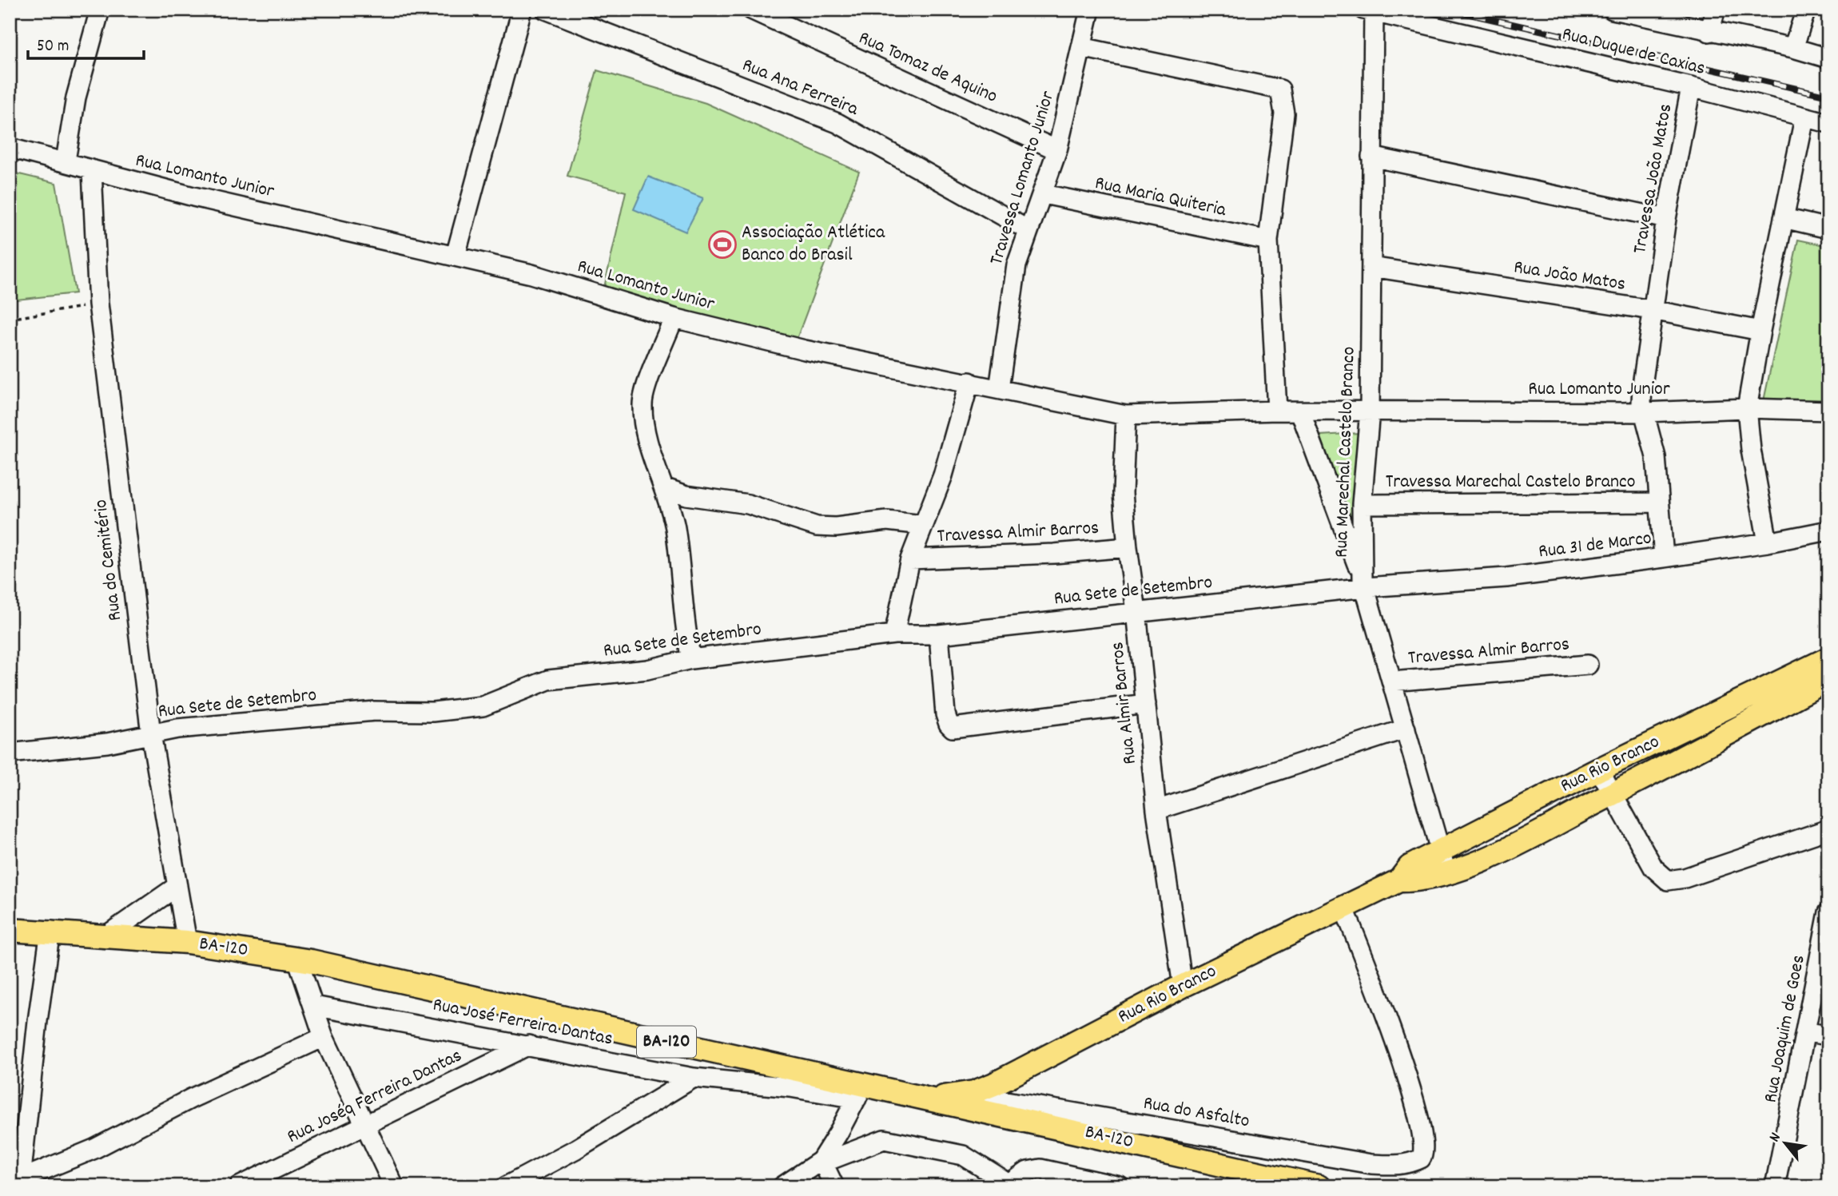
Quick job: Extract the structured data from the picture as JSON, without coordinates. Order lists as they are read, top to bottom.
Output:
{
  "streets": {
    "main road": ["Rua Rio Branco", "BA-120"],
    "street": [
      "Rua Duque de Caxias",
      "Rua Tomaz de Aquino",
      "Rua Ana Ferreira",
      "Rua Lomanto Junior",
      "Travessa Lomanto Junior",
      "Travessa João Matos",
      "Rua Maria Quiteria",
      "Rua João Matos",
      "Rua Marechal Castelo Branco",
      "Travessa Marechal Castelo Branco",
      "Travessa Almir Barros",
      "Rua 31 de Marco",
      "Rua do Cemitério",
      "Rua Sete de Setembro",
      "Rua Almir Barros",
      "Rua José Ferreira Dantas",
      "Rua Joaquim de Goes",
      "Rua Joséq Ferreira Dantas",
      "Rua do Asfalto"
    ]
  },
  "crossings": [
    ["Rua Duque de Caxias", "Travessa João Matos"],
    ["Rua Duque de Caxias", "Rua Marechal Castelo Branco"],
    ["Rua Tomaz de Aquino", "Travessa Lomanto Junior"],
    ["Rua Ana Ferreira", "Travessa Lomanto Junior"],
    ["Rua Lomanto Junior", "Travessa Lomanto Junior"],
    ["Rua Lomanto Junior", "Travessa João Matos"],
    ["Rua Lomanto Junior", "Rua Marechal Castelo Branco"],
    ["Rua Lomanto Junior", "Rua do Cemitério"],
    ["Rua Lomanto Junior", "Rua Almir Barros"],
    ["Travessa Lomanto Junior", "Rua Maria Quiteria"],
    ["Travessa João Matos", "Rua João Matos"],
    ["Travessa João Matos", "Travessa Marechal Castelo Branco"],
    ["Travessa João Matos", "Rua 31 de Marco"],
    ["Rua João Matos", "Rua Marechal Castelo Branco"],
    ["Rua Marechal Castelo Branco", "Travessa Marechal Castelo Branco"],
    ["Rua Marechal Castelo Branco", "Travessa Almir Barros"],
    ["Rua Marechal Castelo Branco", "Rua 31 de Marco"],
    ["Rua Marechal Castelo Branco", "Rua Sete de Setembro"],
    ["Rua Marechal Castelo Branco", "Rua Rio Branco"],
    ["Travessa Almir Barros", "Rua Almir Barros"],
    ["Rua 31 de Marco", "Rua Sete de Setembro"],
    ["Rua do Cemitério", "Rua Sete de Setembro"],
    ["Rua do Cemitério", "BA-120"],
    ["Rua Sete de Setembro", "Rua Almir Barros"],
    ["Rua Almir Barros", "Rua Rio Branco"],
    ["Rua Rio Branco", "BA-120"],
    ["Rua Rio Branco", "Rua do Asfalto"],
    ["BA-120", "Rua José Ferreira Dantas"],
    ["Rua José Ferreira Dantas", "Rua Joséq Ferreira Dantas"]
  ],
  "places": {
    "sports": ["Associação Atlética Banco do Brasil"]
  },
  "scale_bar": "50 m",
  "north": "top left"
}
